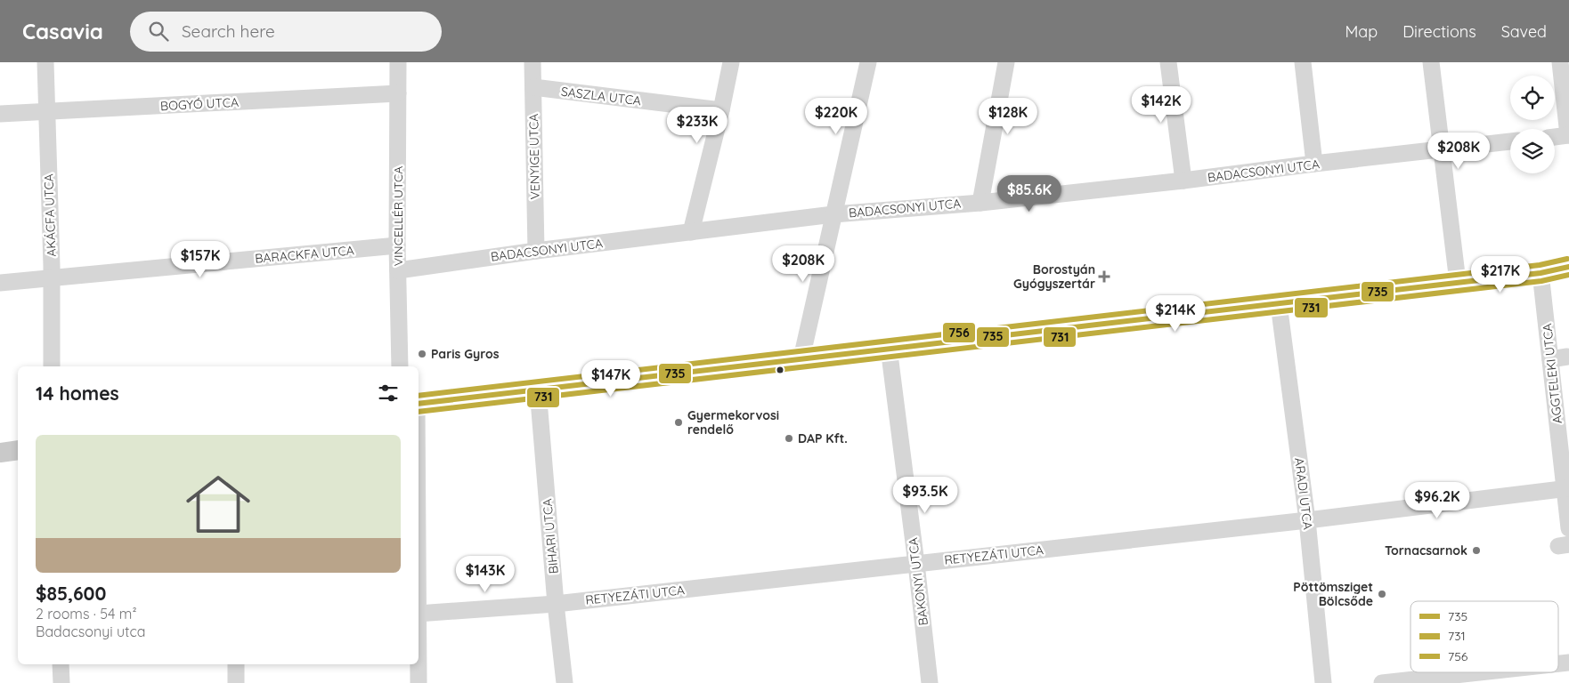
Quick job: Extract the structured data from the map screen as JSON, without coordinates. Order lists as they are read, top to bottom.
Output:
{
  "streets": {
    "street": [
      "SASZLA UTCA",
      "BOGYÓ UTCA",
      "VENYIGE UTCA",
      "BADACSONYI UTCA",
      "AKÁCFA UTCA",
      "VINCELLÉR UTCA",
      "BARACKFA UTCA",
      "AGGTELEKI UTCA",
      "ARADI UTCA",
      "BIHARI UTCA",
      "RETYEZÁTI UTCA",
      "BAKONYI UTCA"
    ]
  },
  "crossings": [
    ["SASZLA UTCA", "VENYIGE UTCA"],
    ["BOGYÓ UTCA", "AKÁCFA UTCA"],
    ["BOGYÓ UTCA", "VINCELLÉR UTCA"],
    ["VENYIGE UTCA", "BADACSONYI UTCA"],
    ["BADACSONYI UTCA", "VINCELLÉR UTCA"],
    ["AKÁCFA UTCA", "BARACKFA UTCA"],
    ["VINCELLÉR UTCA", "BARACKFA UTCA"],
    ["AGGTELEKI UTCA", "RETYEZÁTI UTCA"],
    ["ARADI UTCA", "RETYEZÁTI UTCA"],
    ["BIHARI UTCA", "RETYEZÁTI UTCA"],
    ["RETYEZÁTI UTCA", "BAKONYI UTCA"]
  ],
  "places": {
    "health": ["Borostyán Gyógyszertár"],
    "other": [
      "Paris Gyros",
      "Gyermekorvosi rendelő",
      "DAP Kft.",
      "Tornacsarnok",
      "Pöttömsziget Bölcsőde"
    ]
  },
  "lines": ["transit line 756", "transit line 735", "transit line 731"],
  "legend": ["735", "731", "756"],
  "page": {
    "header": "Casavia",
    "search": "Search here",
    "nav": ["Map", "Directions", "Saved"],
    "price": [
      "$142K",
      "$220K",
      "$128K",
      "$233K",
      "$208K",
      "$85.6K",
      "$157K",
      "$208K",
      "$217K",
      "$214K",
      "$147K",
      "$93.5K",
      "$96.2K",
      "$143K"
    ],
    "heading": "14 homes",
    "list": [
      {
        "name": "$85,600",
        "note": "2 rooms · 54 m² · Badacsonyi utca"
      }
    ]
  }
}
